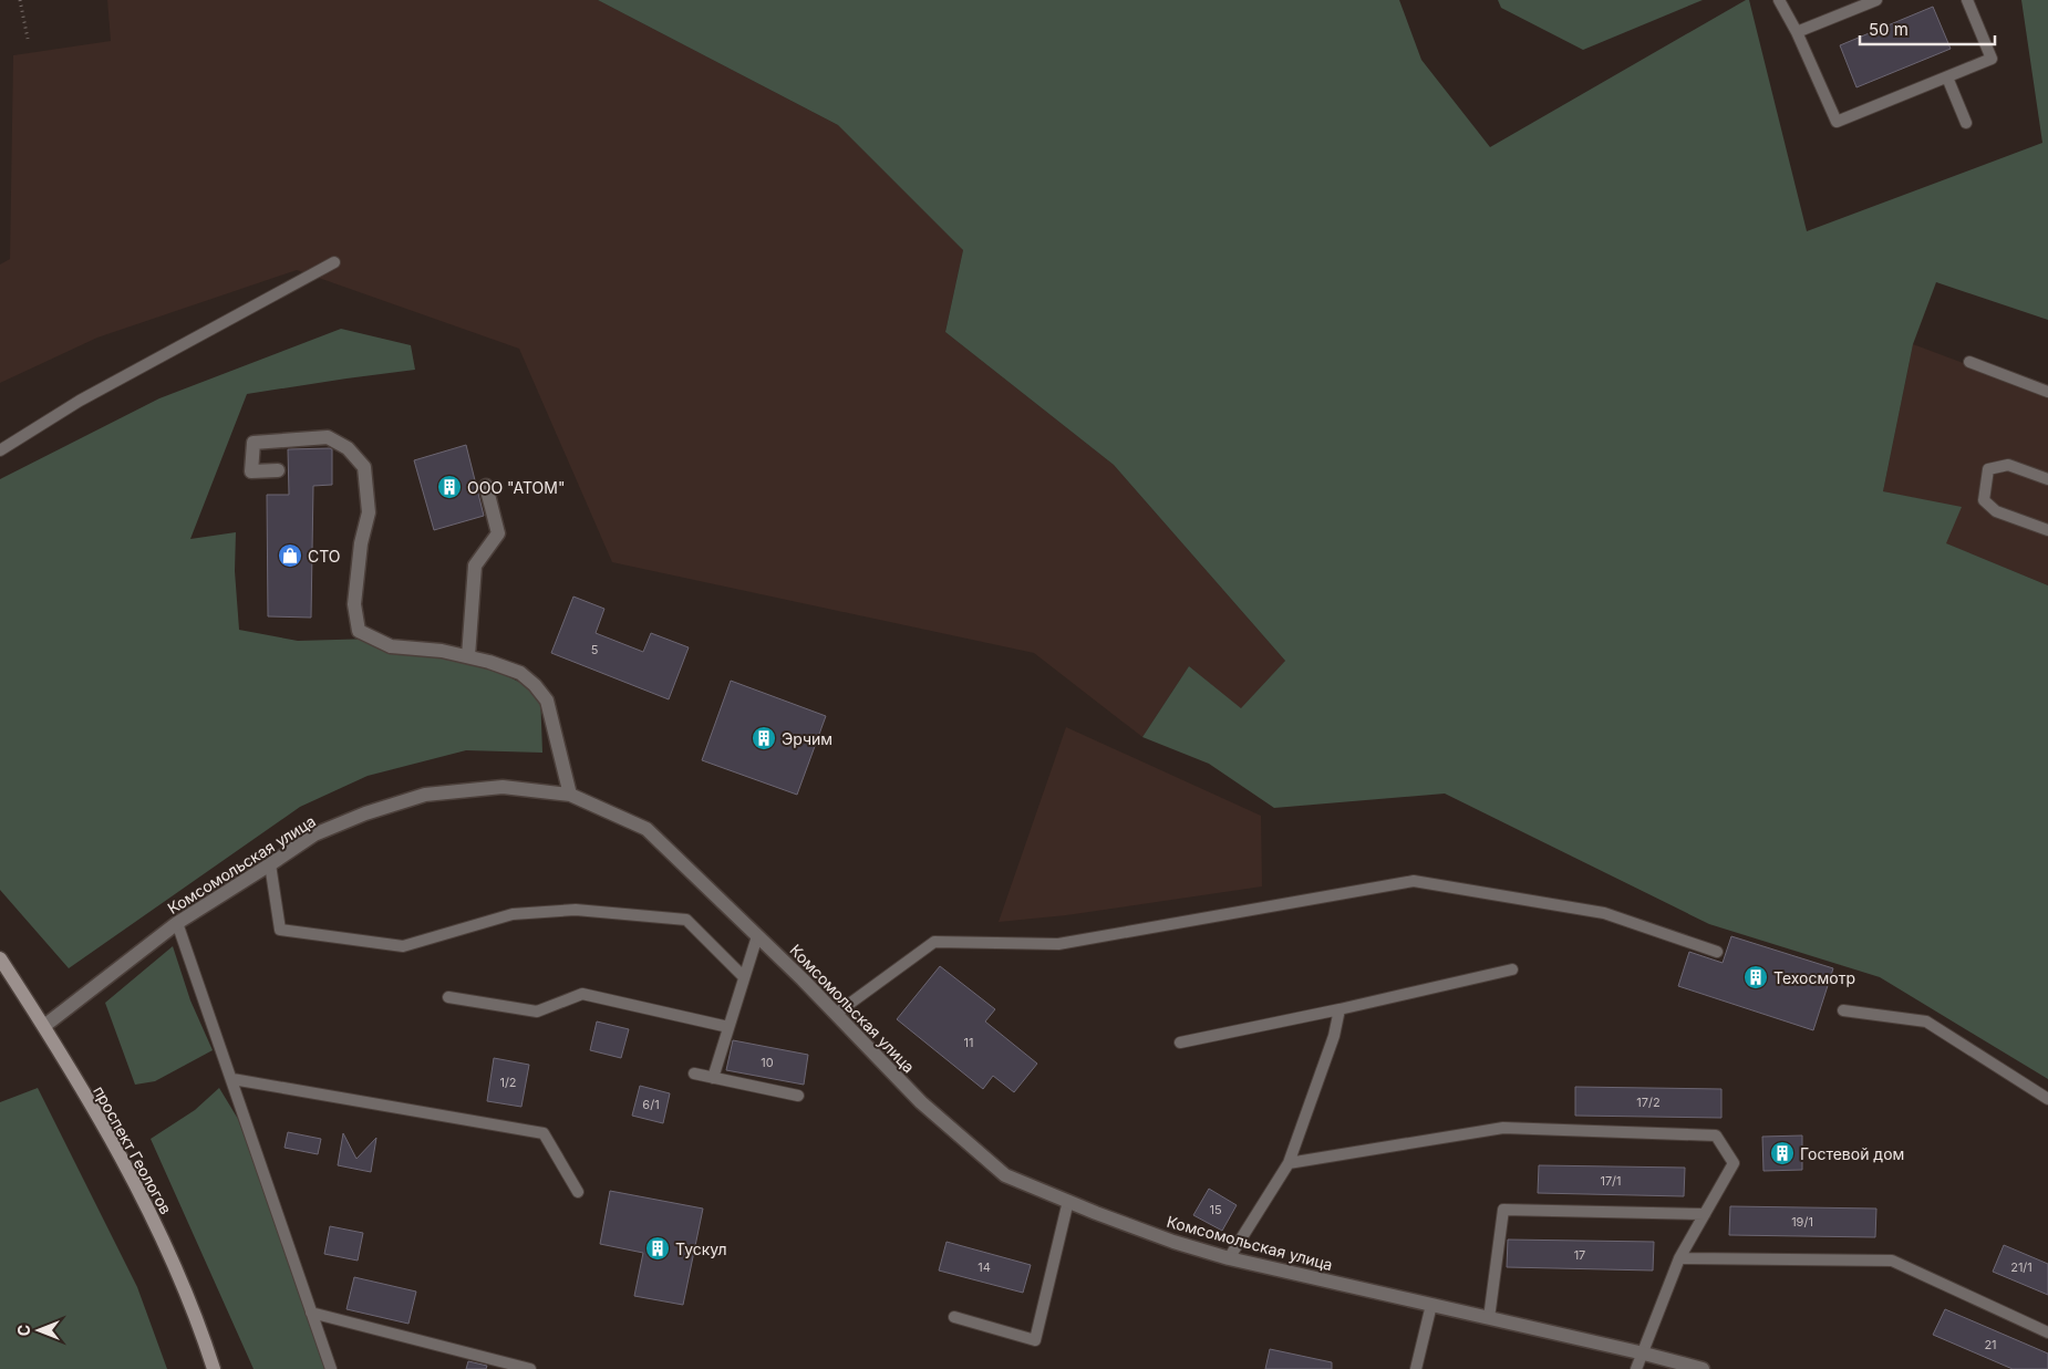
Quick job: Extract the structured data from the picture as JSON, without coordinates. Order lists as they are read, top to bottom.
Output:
{
  "streets": {
    "main road": ["проспект Геологов"],
    "street": ["Комсомольская улица"]
  },
  "crossings": [
    ["Комсомольская улица", "проспект Геологов"]
  ],
  "places": {
    "building": [
      "ООО \"АТОМ\"",
      "Эрчим",
      "Техосмотр",
      "Гостевой дом",
      "Тускул"
    ],
    "shop": ["СТО"]
  },
  "house_numbers": [
    "5",
    "11",
    "10",
    "1/2",
    "17/2",
    "6/1",
    "17/1",
    "15",
    "19/1",
    "17",
    "14",
    "21/1",
    "21"
  ],
  "scale_bar": "50 m",
  "north": "left"
}
